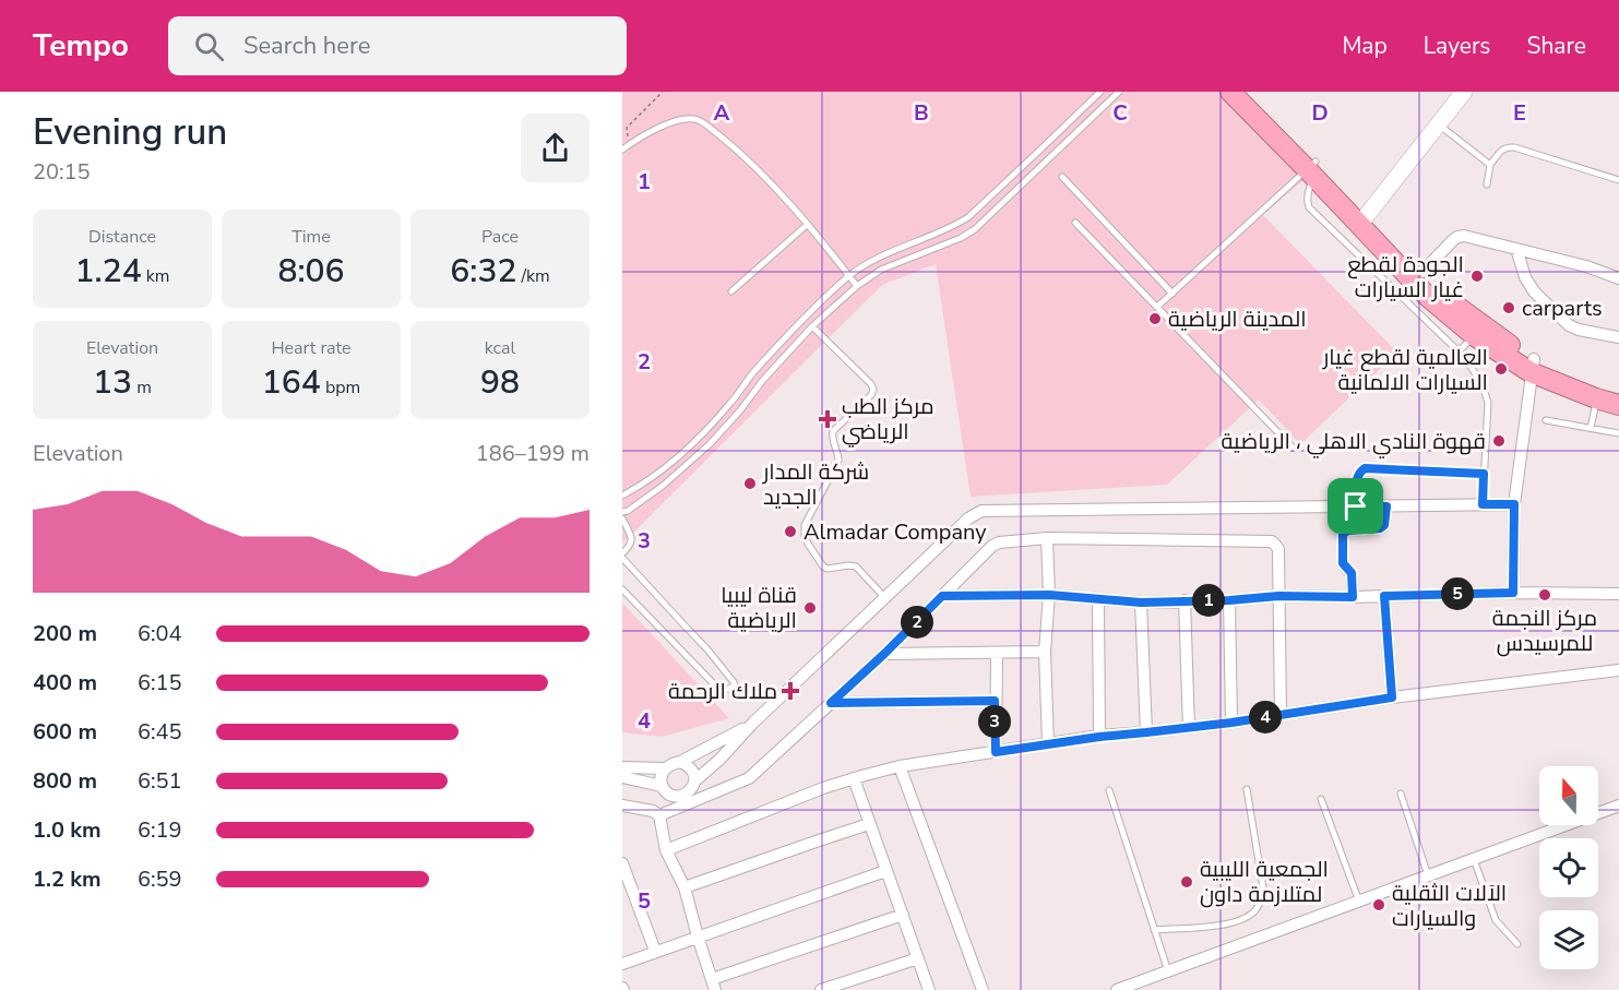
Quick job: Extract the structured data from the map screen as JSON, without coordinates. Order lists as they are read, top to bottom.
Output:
{
  "places": {
    "other": [
      "الجودة لقطع غيار السيارات",
      "carparts",
      "المدينة الرياضية",
      "العالمية لقطع غيار السيارات الالمانية",
      "قهوة النادي الاهلي ، الرياضية",
      "شركة المدار الجديد",
      "Almadar Company",
      "مركز النجمة للمرسيدس",
      "قناة ليبيا الرياضية",
      "الجمعية الليبية لمتلازمة داون",
      "الاَلات الثقلية والسيارات"
    ],
    "health": ["مركز الطب الرياضي", "ملاك الرحمة"]
  },
  "north": "top",
  "page": {
    "header": "Tempo",
    "search": "Search here",
    "nav": ["Map", "Layers", "Share"],
    "heading": ["Evening run", "20:15"],
    "stats": [
      ["Distance", "1.24 km"],
      ["Time", "8:06"],
      ["Pace", "6:32 /km"],
      ["Elevation", "13 m"],
      ["Heart rate", "164 bpm"],
      ["kcal", "98"]
    ],
    "chart": ["Elevation", "186–199 m"],
    "pins": [
      "5",
      "1",
      "2",
      "4",
      "3"
    ],
    "list": [
      {
        "name": "200 m",
        "note": "6:04"
      },
      {
        "name": "400 m",
        "note": "6:15"
      },
      {
        "name": "600 m",
        "note": "6:45"
      },
      {
        "name": "800 m",
        "note": "6:51"
      },
      {
        "name": "1.0 km",
        "note": "6:19"
      },
      {
        "name": "1.2 km",
        "note": "6:59"
      }
    ]
  },
  "grid": {
    "columns": [
      "A",
      "B",
      "C",
      "D",
      "E"
    ],
    "rows": [
      "1",
      "2",
      "3",
      "4",
      "5"
    ]
  }
}
